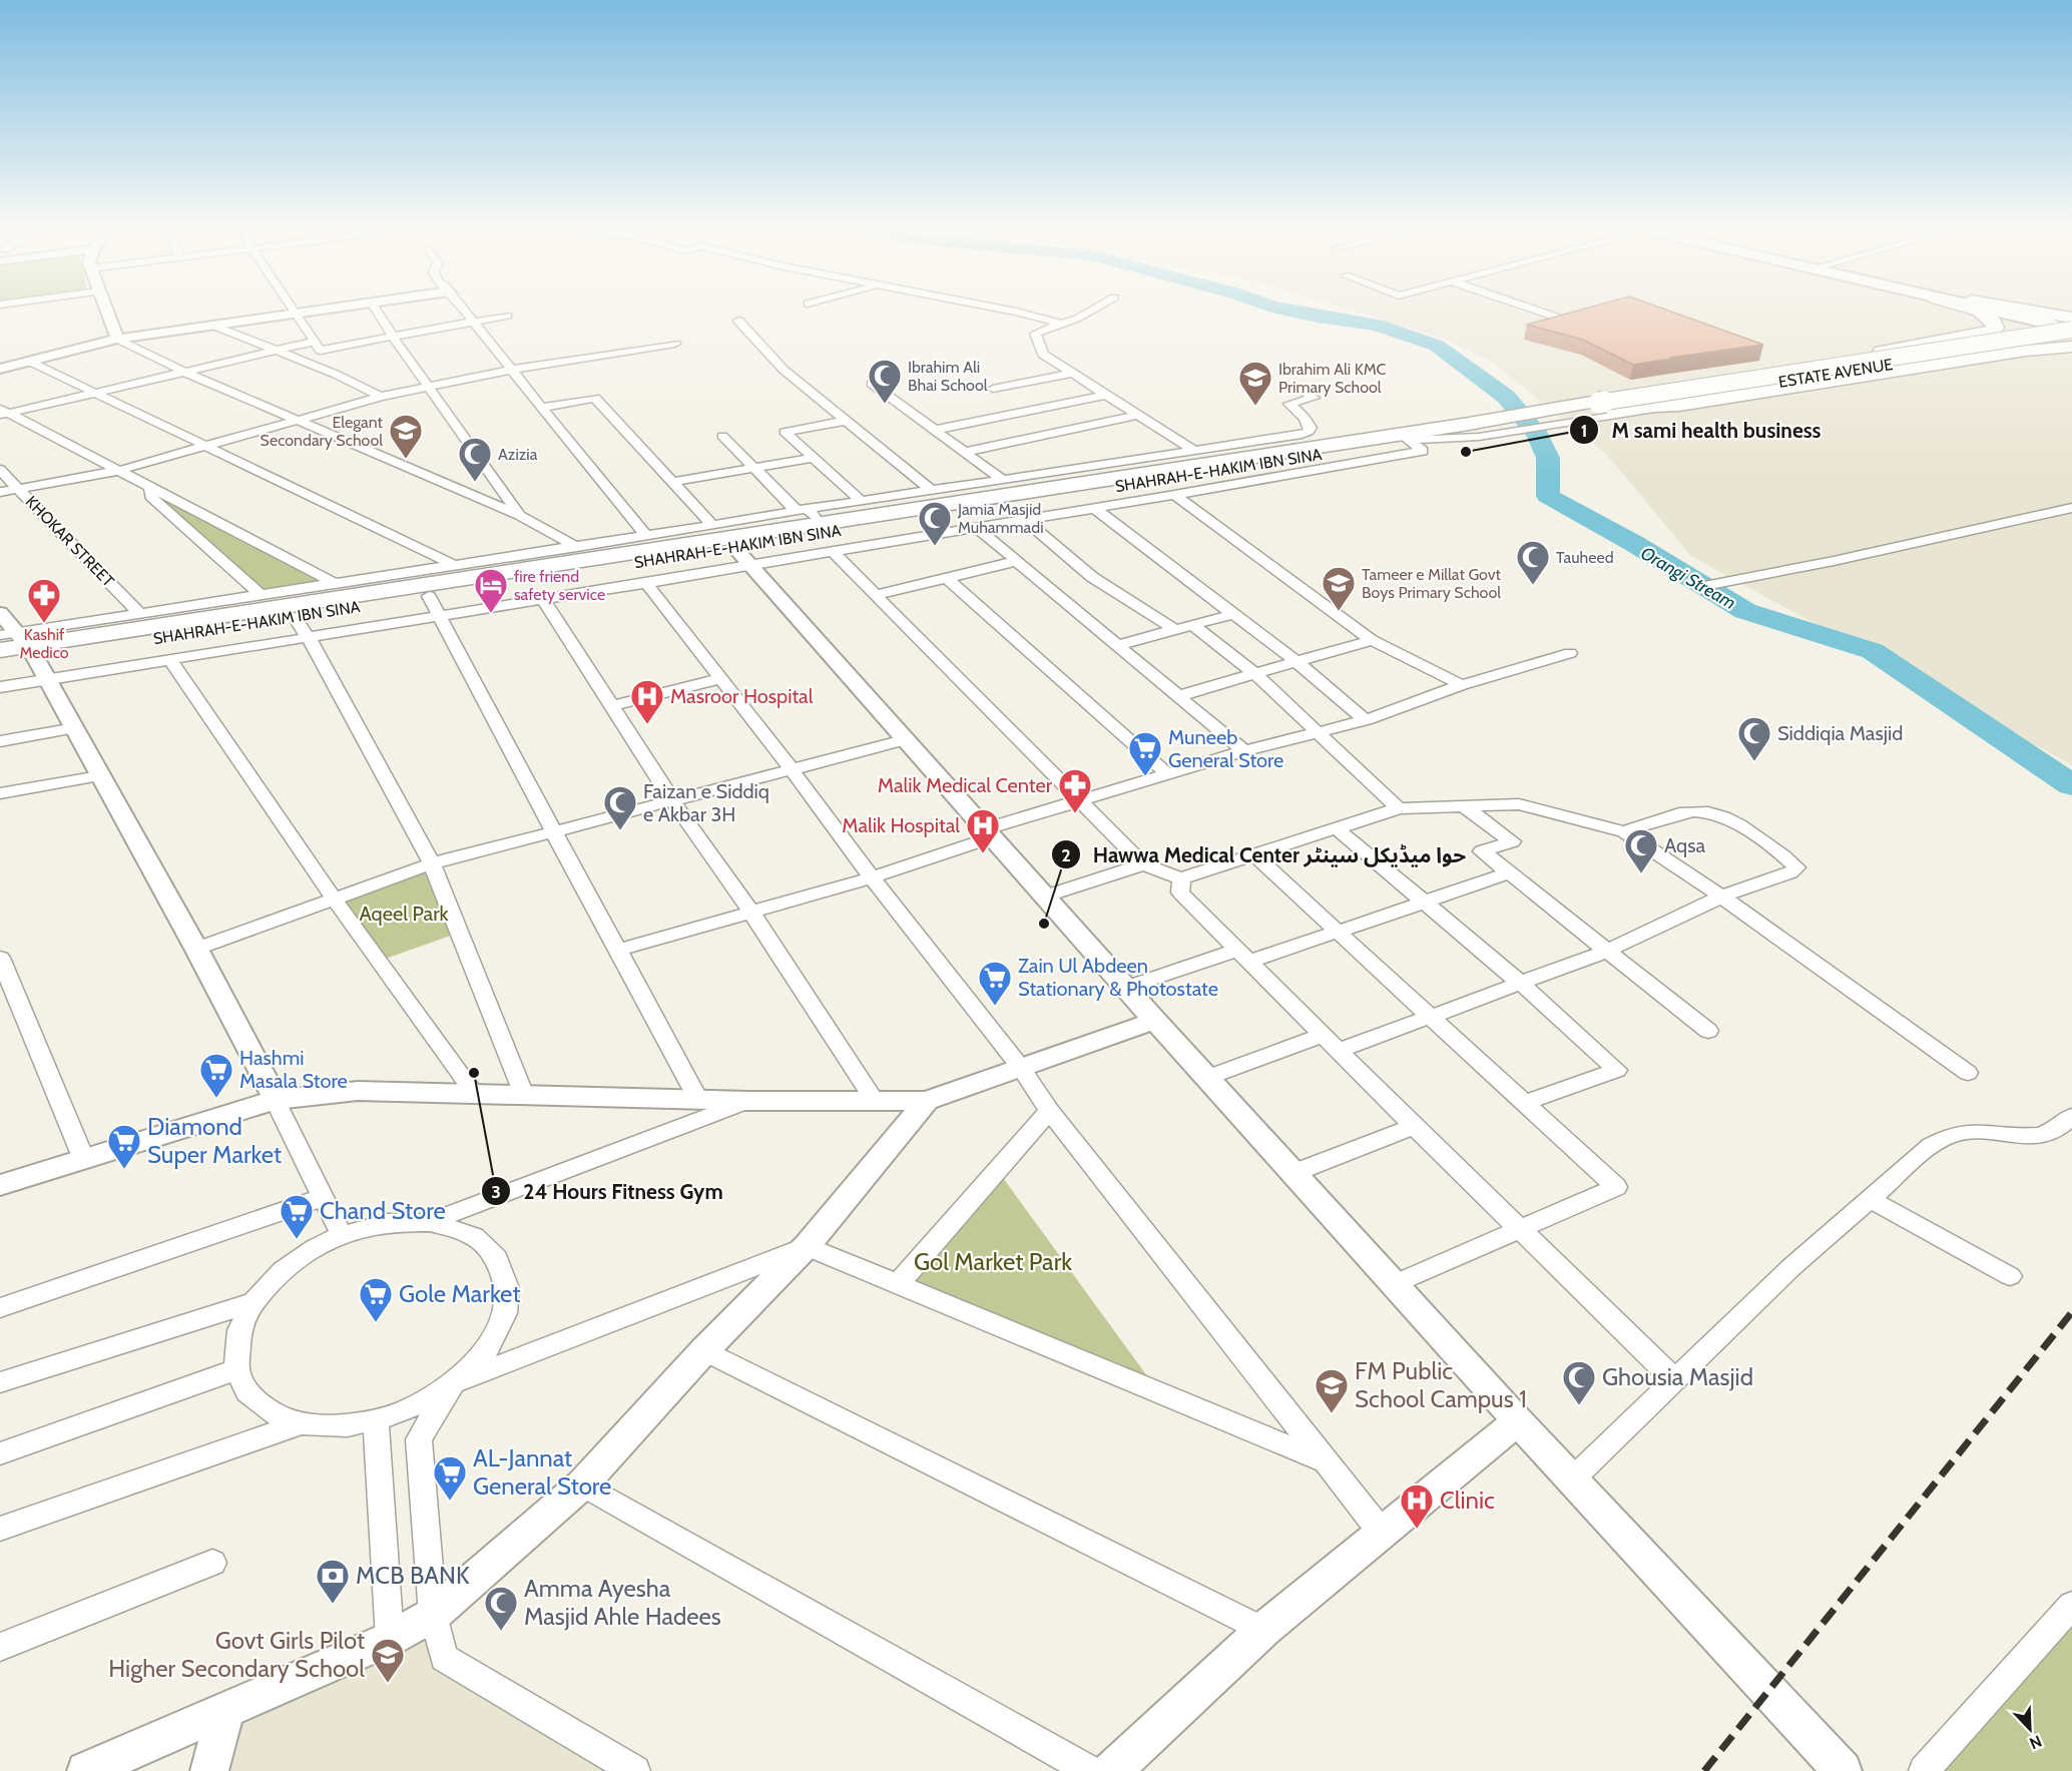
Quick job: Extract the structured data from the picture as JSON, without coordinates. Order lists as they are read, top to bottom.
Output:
{
  "streets": {
    "highway": ["ESTATE AVENUE", "SHAHRAH-E-HAKIM IBN SINA"],
    "street": ["KHOKAR STREET"]
  },
  "water": ["Orangi Stream"],
  "parks": ["Aqeel Park", "Gol Market Park"],
  "places": {
    "mosque": [
      "Ibrahim Ali Bhai School",
      "Azizia",
      "Jamia Masjid Muhammadi",
      "Tauheed",
      "Siddiqia Masjid",
      "Faizan e Siddiq e Akbar 3H",
      "Aqsa",
      "Ghousia Masjid",
      "Amma Ayesha Masjid Ahle Hadees"
    ],
    "school or university": [
      "Ibrahim Ali KMC Primary School",
      "Elegant Secondary School",
      "Tameer e Millat Govt Boys Primary School",
      "FM Public School Campus 1",
      "Govt Girls Pilot Higher Secondary School"
    ],
    "other": ["M sami health business", "Hawwa Medical Center حوا میڈیکل سینٹر", "24 Hours Fitness Gym"],
    "hotel": ["fire friend safety service"],
    "pharmacy": ["Kashif Medico", "Malik Medical Center"],
    "hospital": ["Masroor Hospital", "Malik Hospital", "Clinic"],
    "supermarket": [
      "Muneeb General Store",
      "Zain Ul Abdeen Stationary & Photostate",
      "Hashmi Masala Store",
      "Diamond Super Market",
      "Chand Store",
      "Gole Market",
      "AL-Jannat General Store"
    ],
    "bank": ["MCB BANK"]
  },
  "north": "bottom right"
}
